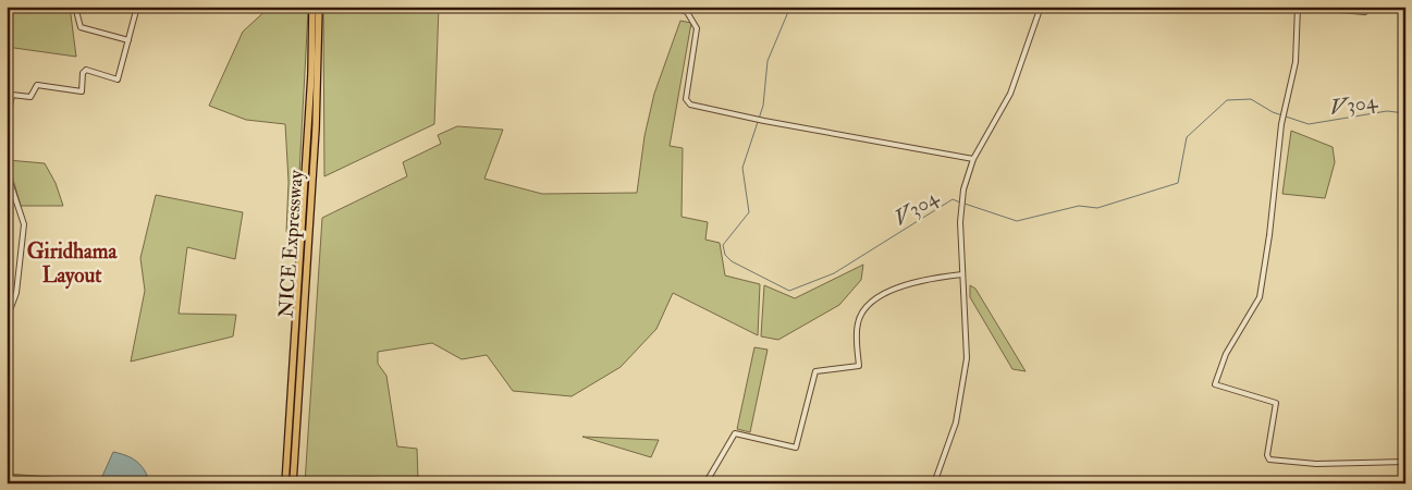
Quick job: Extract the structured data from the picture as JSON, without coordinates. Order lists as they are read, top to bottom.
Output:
{
  "streets": {
    "highway": ["NICE Expressway"]
  },
  "districts": ["Giridhama Layout"],
  "water": ["V304"]
}
